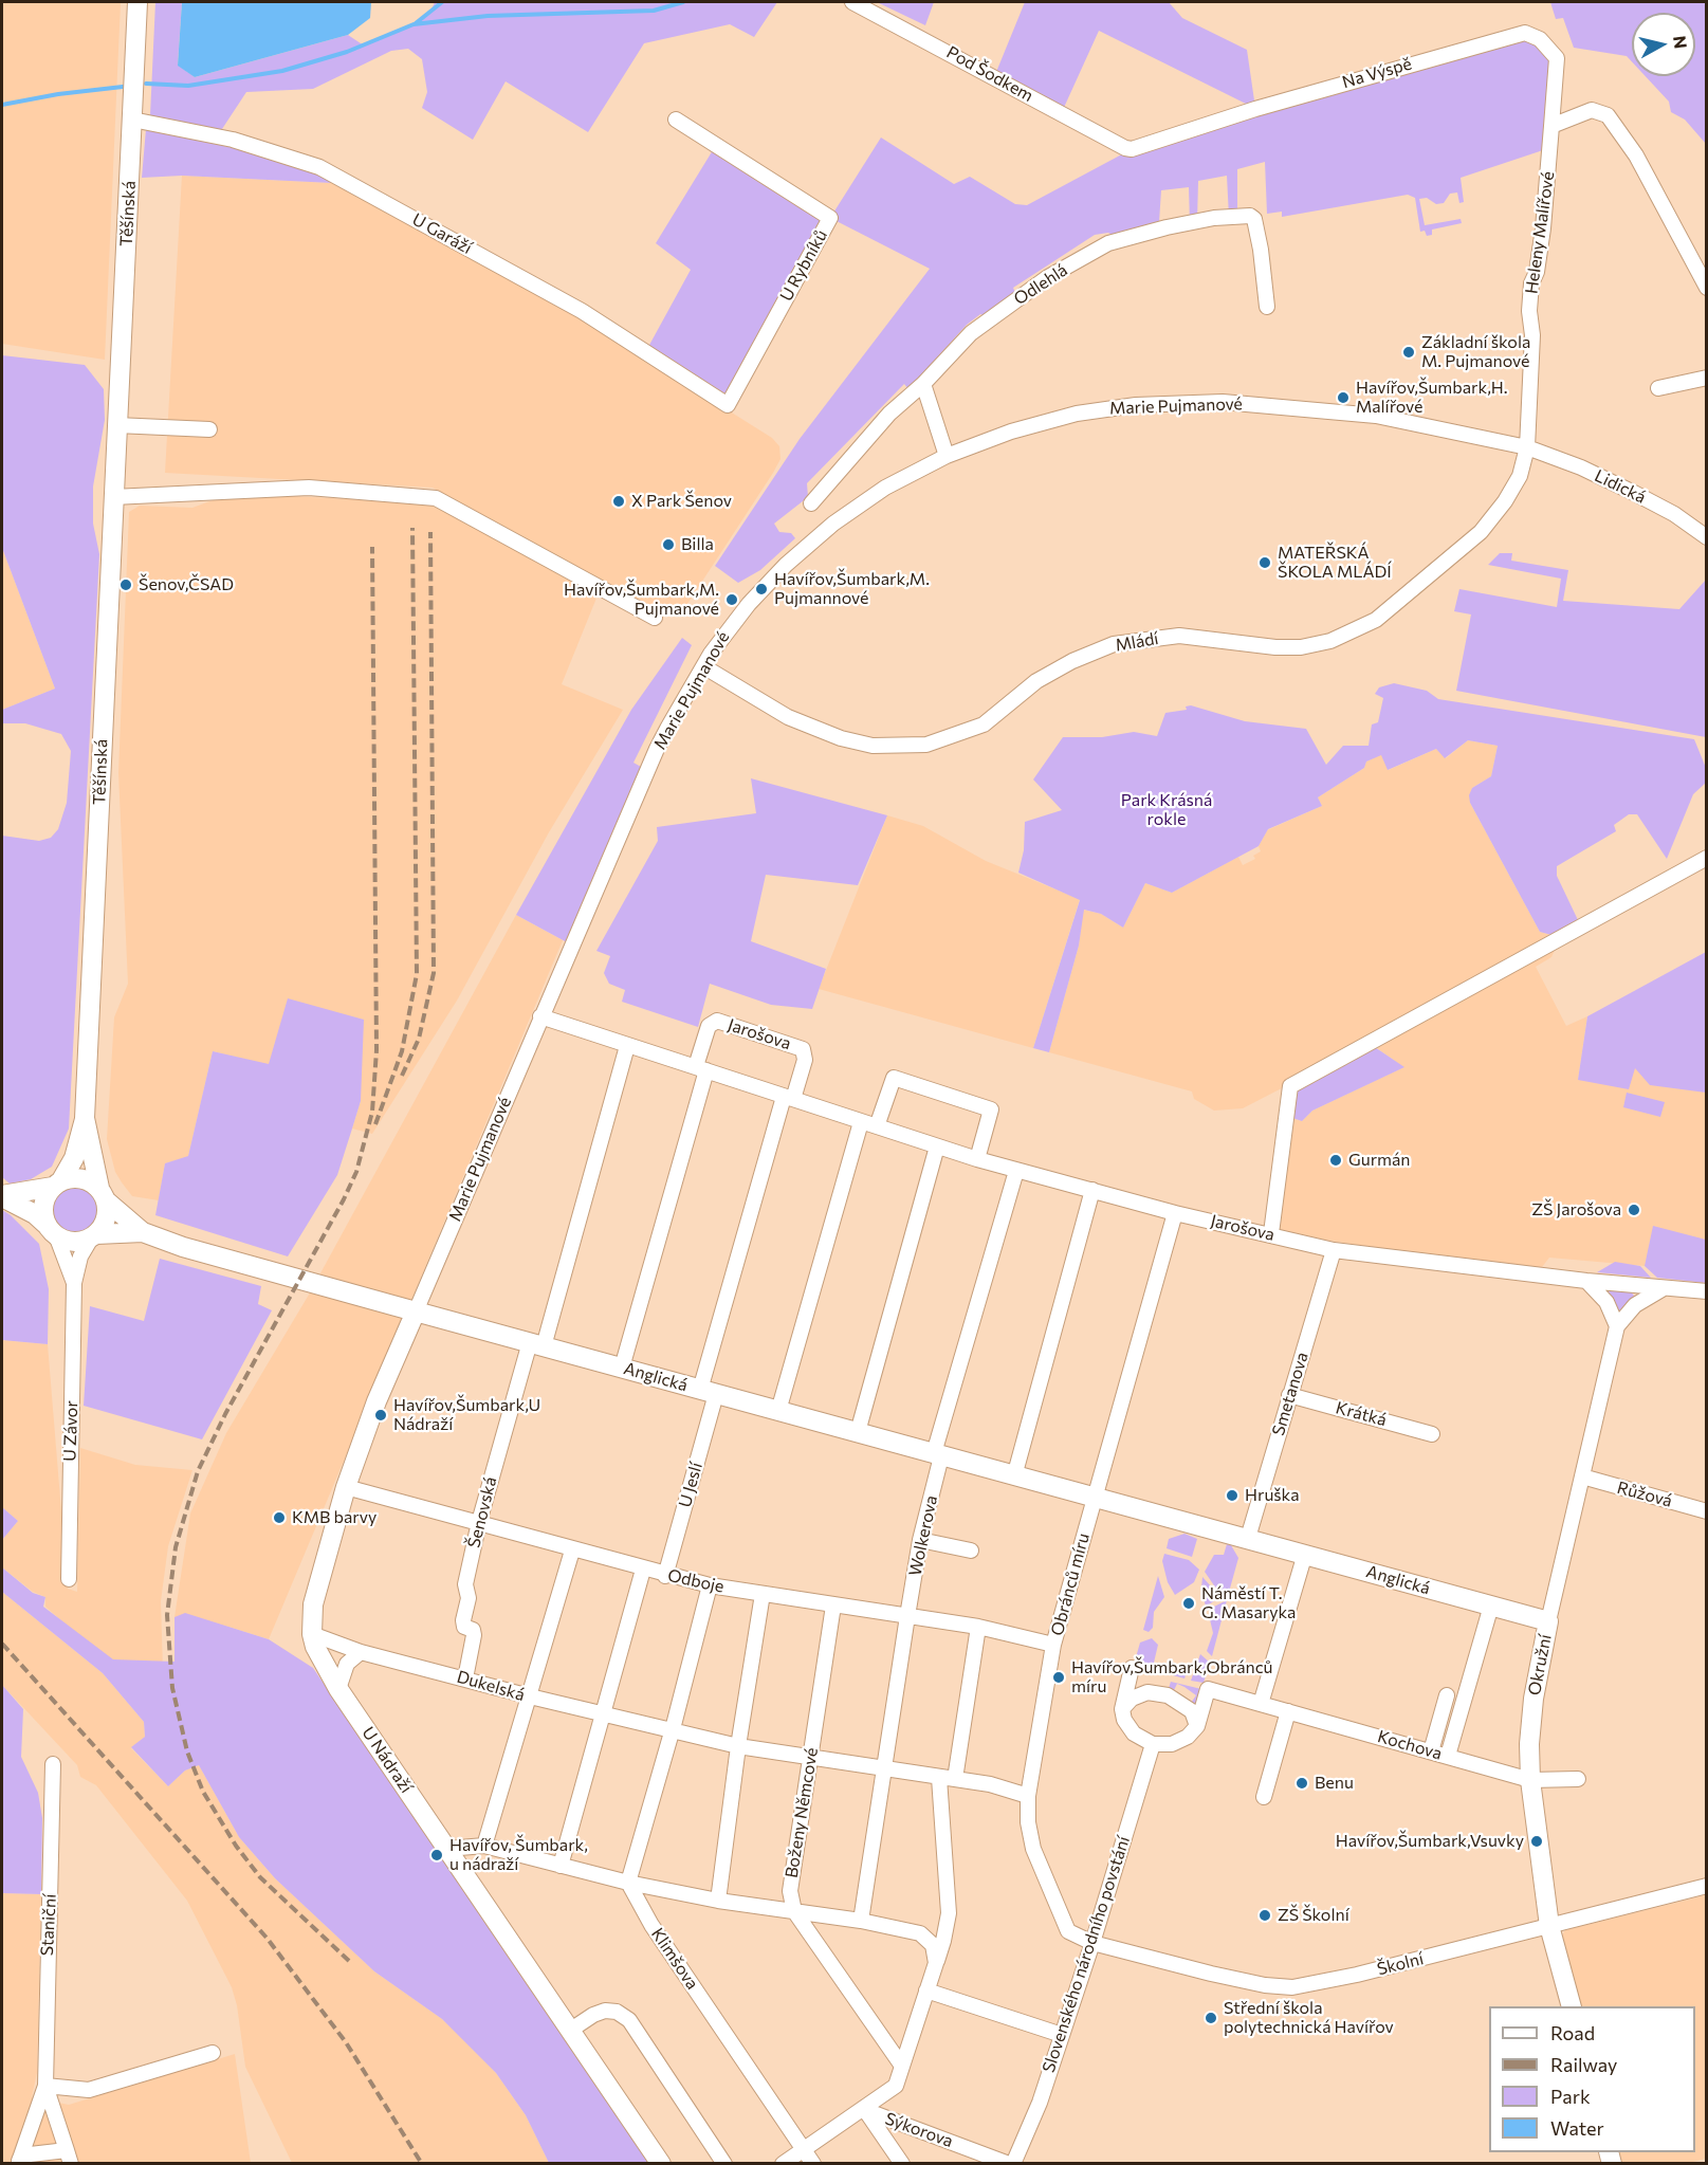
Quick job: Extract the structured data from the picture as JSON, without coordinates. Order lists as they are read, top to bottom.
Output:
{
  "streets": {
    "street": [
      "Na Výspě",
      "Pod Šodkem",
      "Těšínská",
      "Heleny Malířové",
      "U Garáží",
      "U Rybníků",
      "Odlehlá",
      "Marie Pujmanové",
      "Lidická",
      "Mládí",
      "Jarošova",
      "Anglická",
      "Smetanova",
      "Krátká",
      "U Závor",
      "U Jeslí",
      "Růžová",
      "Šenovská",
      "Wolkerova",
      "Odboje",
      "Obránců míru",
      "Okružní",
      "Dukelská",
      "Kochova",
      "U Nádraží",
      "Boženy Němcové",
      "Staniční",
      "Slovenského národního povstání",
      "Klimšova",
      "Školní",
      "Sýkorova"
    ]
  },
  "crossings": [
    ["Na Výspě", "Pod Šodkem"],
    ["Na Výspě", "Heleny Malířové"],
    ["Těšínská", "U Garáží"],
    ["Těšínská", "Anglická"],
    ["Těšínská", "U Závor"],
    ["Heleny Malířové", "Marie Pujmanové"],
    ["Heleny Malířové", "Lidická"],
    ["Heleny Malířové", "Mládí"],
    ["U Garáží", "U Rybníků"],
    ["Marie Pujmanové", "Lidická"],
    ["Marie Pujmanové", "Mládí"],
    ["Marie Pujmanové", "Jarošova"],
    ["Marie Pujmanové", "Anglická"],
    ["Marie Pujmanové", "U Nádraží"],
    ["Lidická", "Mládí"],
    ["Jarošova", "Smetanova"],
    ["Jarošova", "U Jeslí"],
    ["Jarošova", "Šenovská"],
    ["Jarošova", "Wolkerova"],
    ["Jarošova", "Obránců míru"],
    ["Jarošova", "Okružní"],
    ["Anglická", "Smetanova"],
    ["Anglická", "U Závor"],
    ["Anglická", "U Jeslí"],
    ["Anglická", "Šenovská"],
    ["Anglická", "Wolkerova"],
    ["Anglická", "Obránců míru"],
    ["Anglická", "Okružní"],
    ["Anglická", "U Nádraží"],
    ["Smetanova", "Krátká"],
    ["U Jeslí", "Odboje"],
    ["Růžová", "Okružní"],
    ["Šenovská", "Odboje"],
    ["Šenovská", "Dukelská"],
    ["Wolkerova", "Odboje"],
    ["Odboje", "Obránců míru"],
    ["Odboje", "U Nádraží"],
    ["Odboje", "Boženy Němcové"],
    ["Obránců míru", "Dukelská"],
    ["Obránců míru", "Slovenského národního povstání"],
    ["Obránců míru", "Školní"],
    ["Okružní", "Kochova"],
    ["Okružní", "Školní"],
    ["Dukelská", "U Nádraží"],
    ["Dukelská", "Boženy Němcové"],
    ["Kochova", "Slovenského národního povstání"],
    ["Slovenského národního povstání", "Školní"],
    ["Slovenského národního povstání", "Sýkorova"]
  ],
  "parks": ["Park Krásná rokle"],
  "places": [
    "Základní škola M. Pujmanové",
    "Havířov,Šumbark,H. Malířové",
    "X Park Šenov",
    "Billa",
    "MATEŘSKÁ ŠKOLA MLÁDÍ",
    "Šenov,ČSAD",
    "Havířov,Šumbark,M. Pujmannové",
    "Havířov,Šumbark,M. Pujmanové",
    "Gurmán",
    "ZŠ Jarošova",
    "Havířov,Šumbark,U Nádraží",
    "Hruška",
    "KMB barvy",
    "Náměstí T. G. Masaryka",
    "Havířov,Šumbark,Obránců míru",
    "Benu",
    "Havířov,Šumbark,Vsuvky",
    "Havířov, Šumbark, u nádraží",
    "ZŠ Školní",
    "Střední škola polytechnická Havířov"
  ],
  "legend": [
    "Road",
    "Railway",
    "Park",
    "Water"
  ],
  "north": "right"
}
